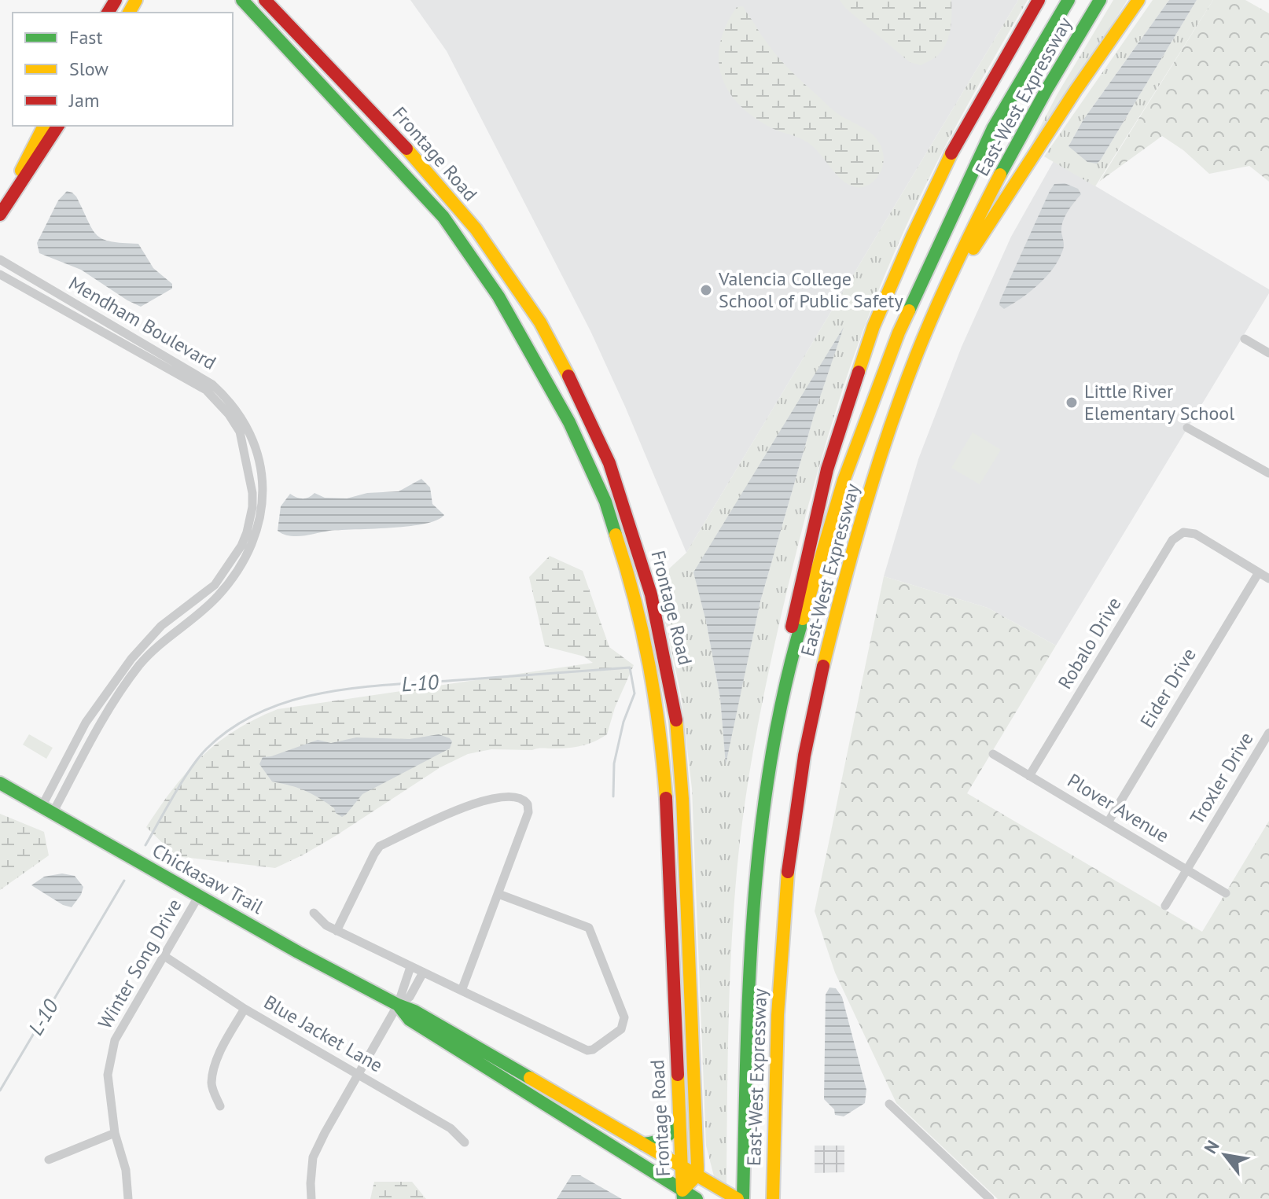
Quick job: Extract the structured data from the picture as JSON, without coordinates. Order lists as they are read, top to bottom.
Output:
{
  "streets": {
    "main road": ["East-West Expressway", "Frontage Road", "Chickasaw Trail"],
    "street": [
      "Mendham Boulevard",
      "Robalo Drive",
      "Eider Drive",
      "Troxler Drive",
      "Plover Avenue",
      "Winter Song Drive",
      "Blue Jacket Lane"
    ]
  },
  "crossings": [
    ["Frontage Road", "Chickasaw Trail"],
    ["Mendham Boulevard", "Chickasaw Trail"],
    ["Robalo Drive", "Eider Drive"],
    ["Robalo Drive", "Plover Avenue"],
    ["Eider Drive", "Plover Avenue"],
    ["Troxler Drive", "Plover Avenue"],
    ["Chickasaw Trail", "Winter Song Drive"],
    ["Winter Song Drive", "Blue Jacket Lane"]
  ],
  "water": ["L-10"],
  "places": ["Valencia College School of Public Safety", "Little River Elementary School"],
  "legend": ["Fast", "Slow", "Jam"],
  "north": "top left"
}
